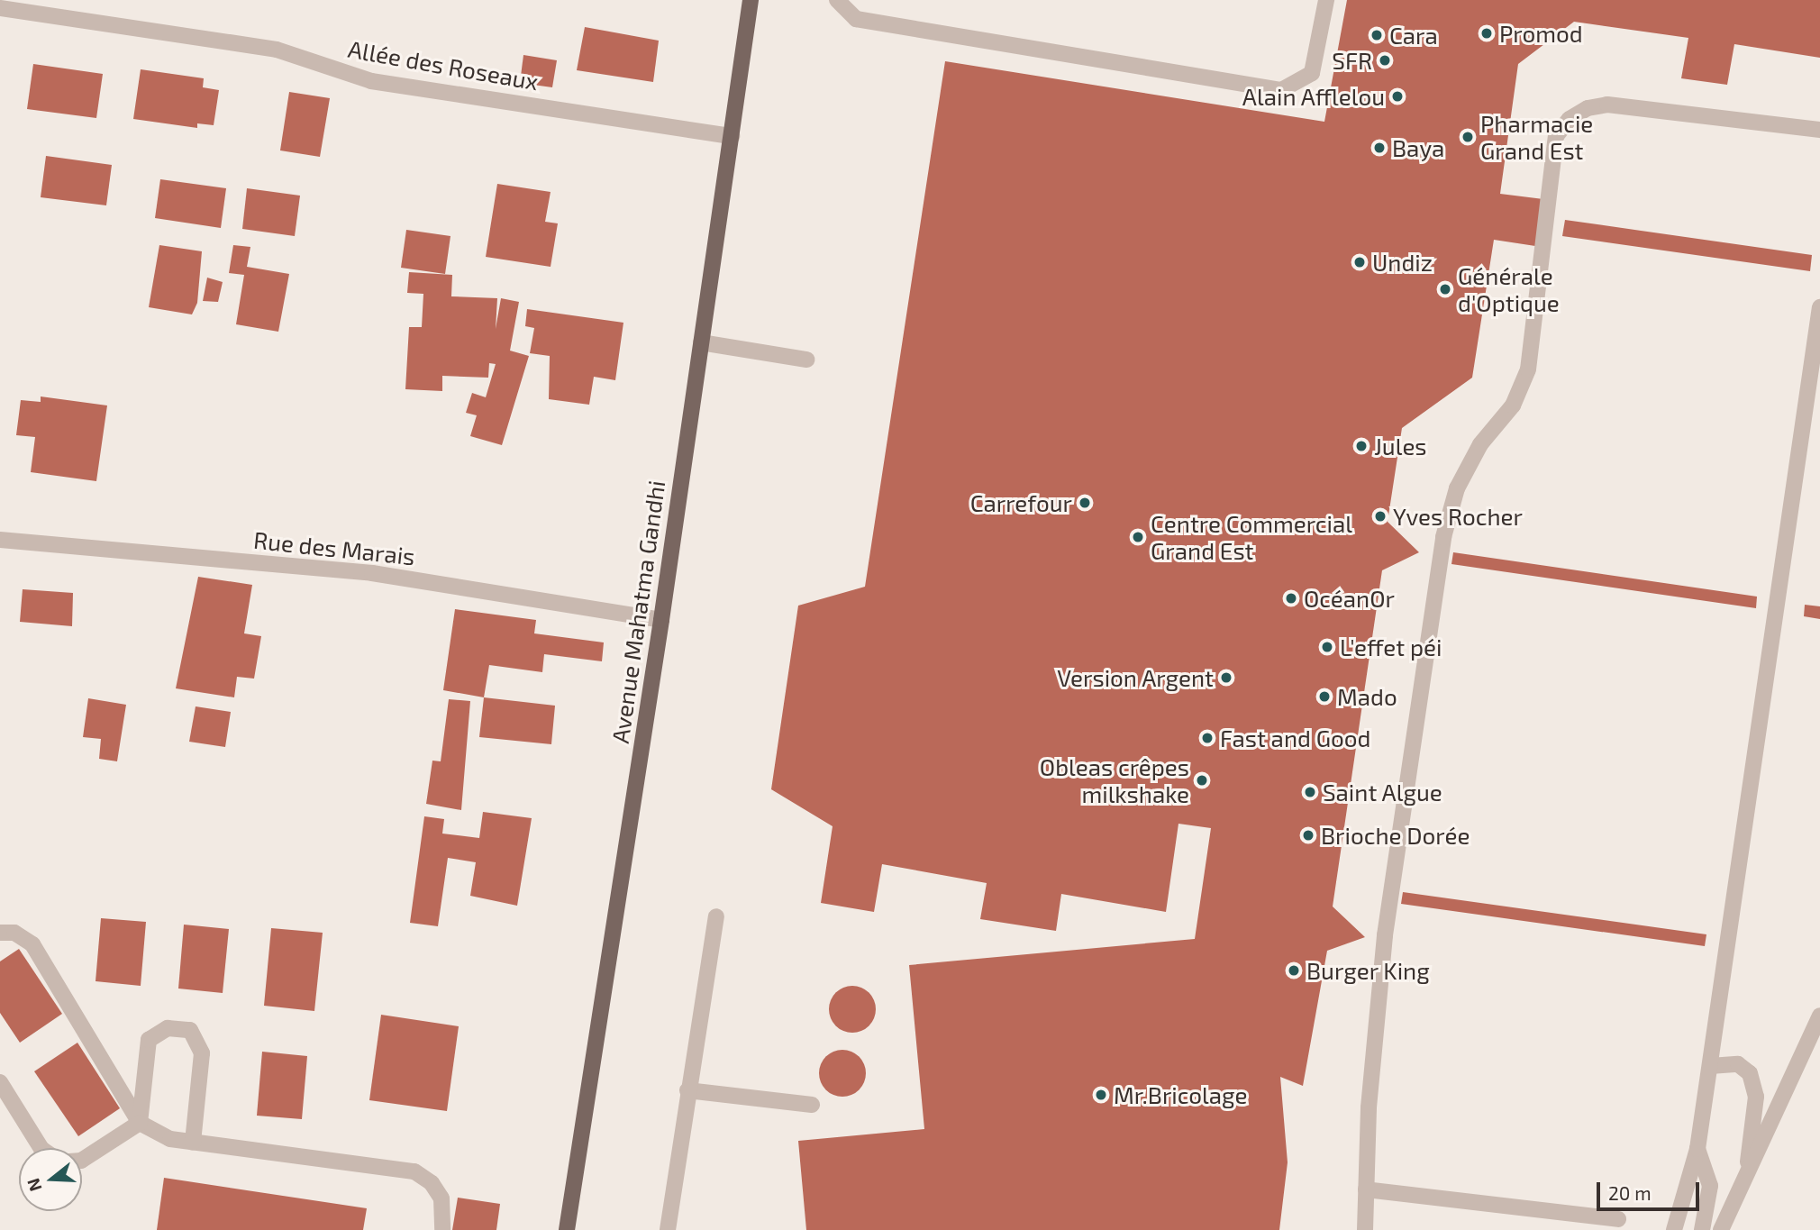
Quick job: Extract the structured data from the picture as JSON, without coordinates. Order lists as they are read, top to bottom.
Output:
{
  "streets": {
    "main road": ["Avenue Mahatma Gandhi"],
    "street": ["Allée des Roseaux", "Rue des Marais"]
  },
  "crossings": [
    ["Allée des Roseaux", "Avenue Mahatma Gandhi"],
    ["Rue des Marais", "Avenue Mahatma Gandhi"]
  ],
  "places": [
    "Promod",
    "Cara",
    "SFR",
    "Alain Afflelou",
    "Pharmacie Grand Est",
    "Baya",
    "Undiz",
    "Générale d'Optique",
    "Jules",
    "Carrefour",
    "Yves Rocher",
    "Centre Commercial Grand Est",
    "OcéanOr",
    "L'effet péi",
    "Version Argent",
    "Mado",
    "Fast and Good",
    "Obleas crêpes milkshake",
    "Saint Algue",
    "Brioche Dorée",
    "Burger King",
    "Mr.Bricolage"
  ],
  "scale_bar": "20 m",
  "north": "left"
}
